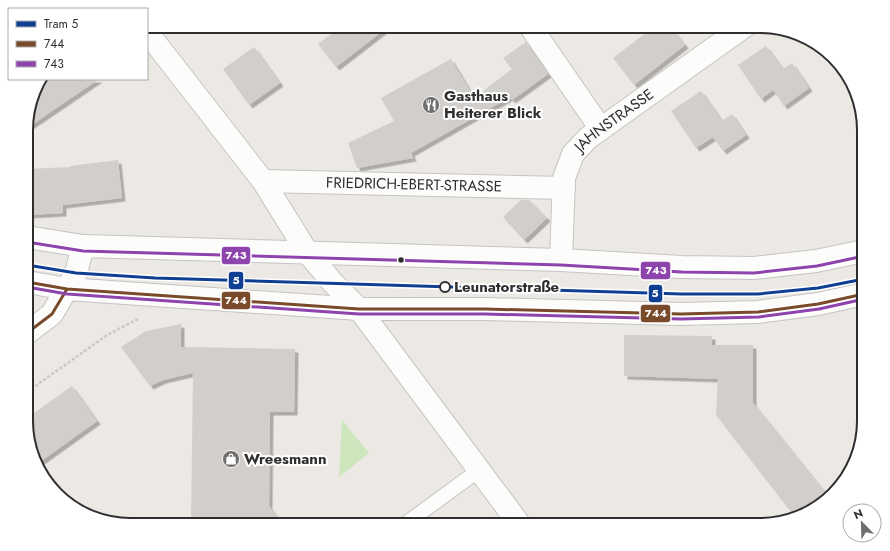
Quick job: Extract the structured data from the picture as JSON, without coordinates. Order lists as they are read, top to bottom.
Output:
{
  "streets": {
    "main road": ["JAHNSTRASSE", "FRIEDRICH-EBERT-STRASSE"]
  },
  "crossings": [
    ["JAHNSTRASSE", "FRIEDRICH-EBERT-STRASSE"]
  ],
  "places": {
    "restaurant": ["Gasthaus Heiterer Blick"],
    "other": ["Leunatorstraße"],
    "shop": ["Wreesmann"]
  },
  "lines": ["transit line 743", "tram line 5", "transit line 744"],
  "legend": ["Tram 5", "744", "743"],
  "north": "top left"
}
